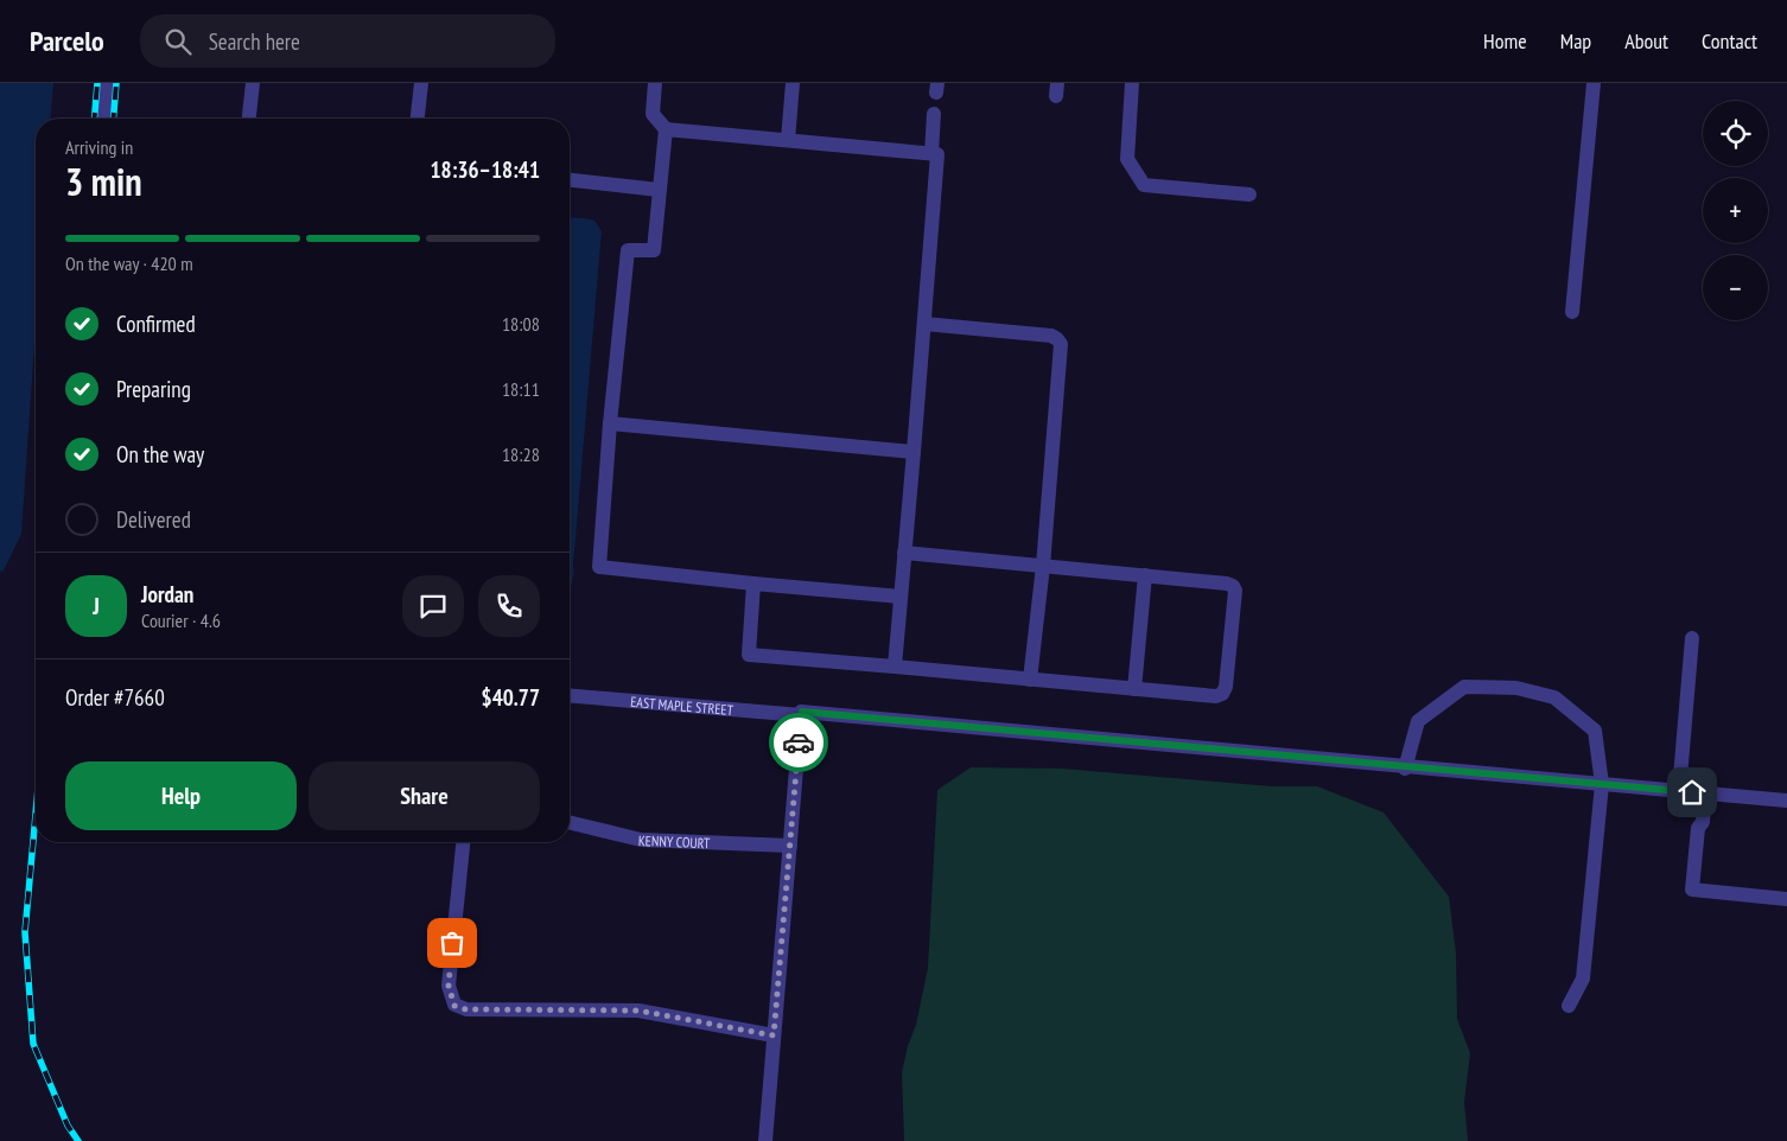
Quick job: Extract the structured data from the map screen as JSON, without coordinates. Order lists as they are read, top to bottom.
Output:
{
  "streets": {
    "street": ["EAST MAPLE STREET", "KENNY COURT"]
  },
  "page": {
    "header": "Parcelo",
    "search": "Search here",
    "nav": [
      "Home",
      "Map",
      "About",
      "Contact"
    ],
    "map_buttons": ["+", "−"],
    "heading": ["3 min", "Arriving in", "18:36–18:41"],
    "panel": [
      "Jordan",
      "Courier · 4.6",
      "Order #7660",
      "$40.77"
    ],
    "bar": "On the way · 420 m",
    "list": [
      ["Confirmed", "18:08"],
      ["Preparing", "18:11"],
      ["On the way", "18:28"],
      "Delivered"
    ],
    "round": "J",
    "buttons": ["Help", "Share"]
  }
}
